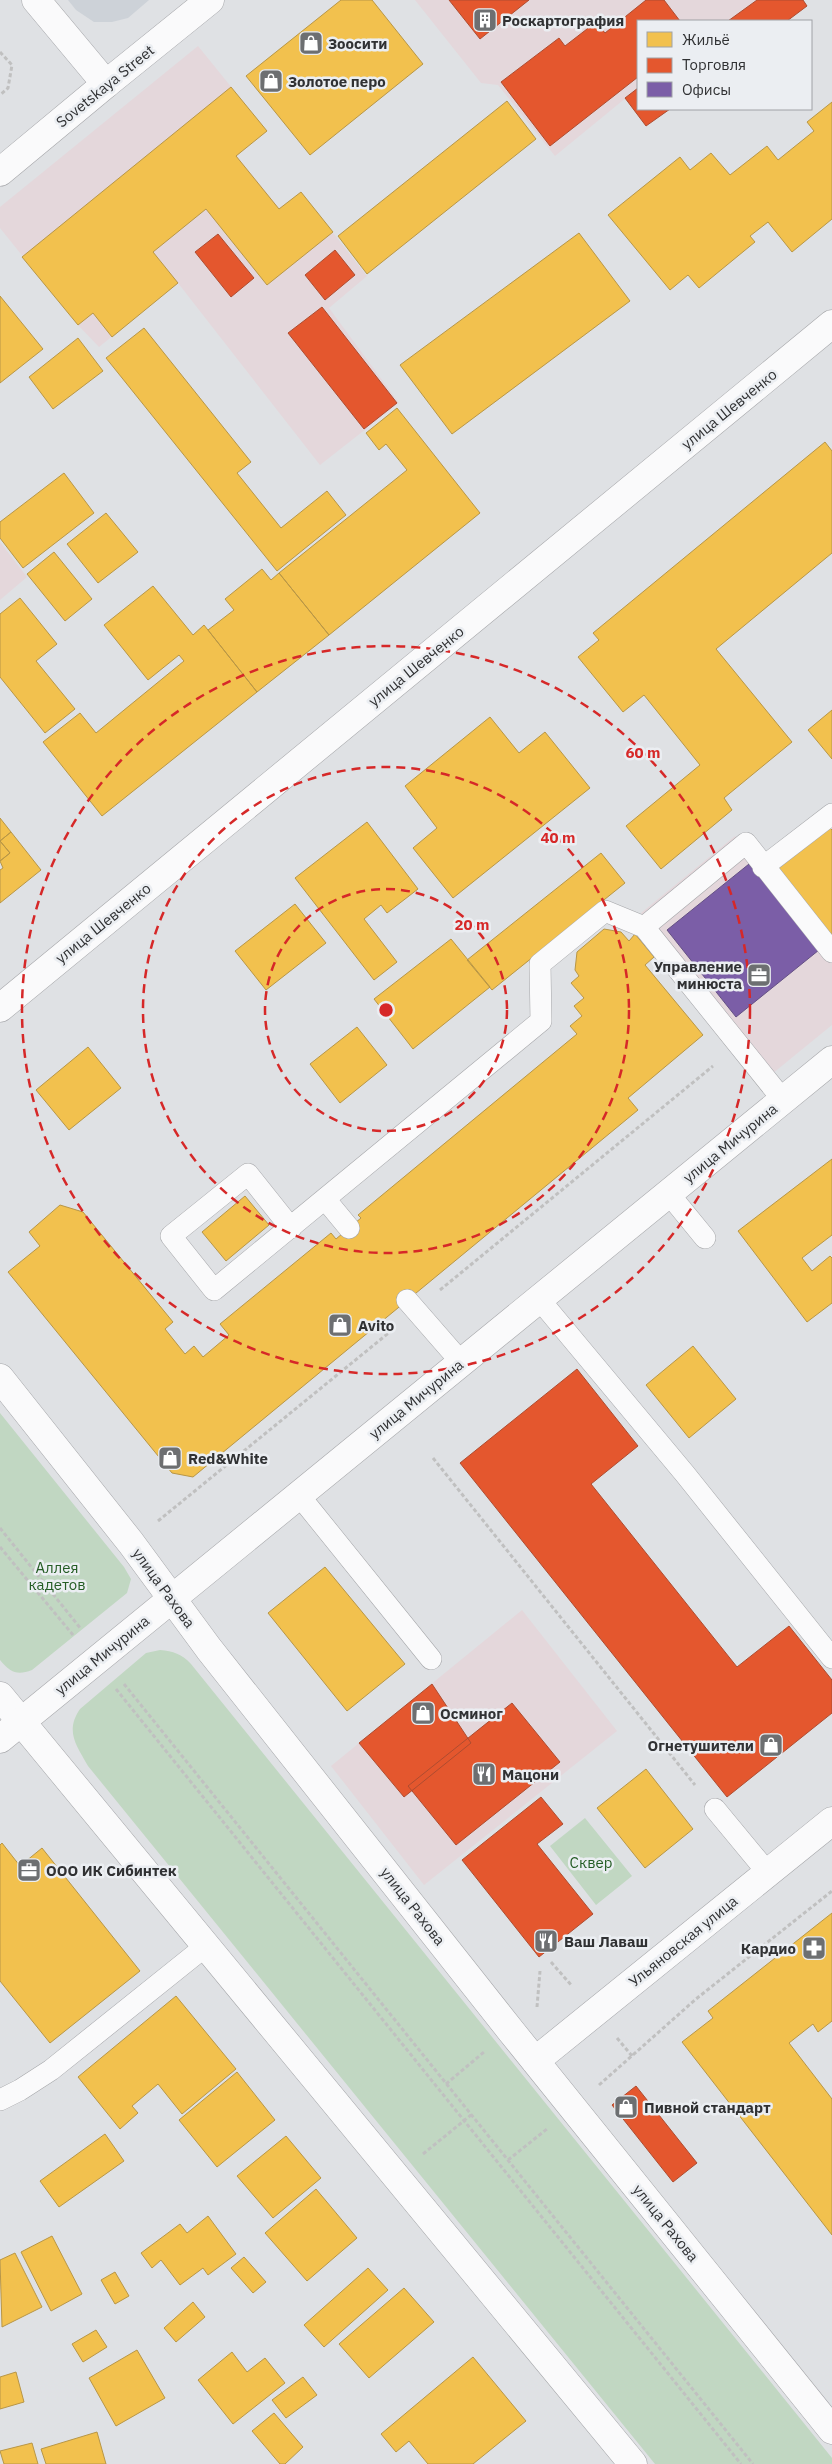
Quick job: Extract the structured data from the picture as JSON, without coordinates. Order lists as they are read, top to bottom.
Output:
{
  "streets": {
    "street": [
      "Sovetskaya Street",
      "улица Шевченко",
      "улица Мичурина",
      "улица Рахова",
      "Ульяновская улица"
    ]
  },
  "crossings": [
    ["улица Мичурина", "улица Рахова"],
    ["улица Рахова", "Ульяновская улица"]
  ],
  "parks": ["Аллея кадетов", "Сквер"],
  "places": {
    "building": ["Роскартография"],
    "shop": [
      "Зоосити",
      "Золотое перо",
      "Avito",
      "Red&White",
      "Осминог",
      "Огнетушители",
      "Пивной стандарт"
    ],
    "office": ["Управление минюста", "ООО ИК Сибинтек"],
    "restaurant": ["Мацони", "Ваш Лаваш"],
    "pharmacy": ["Кардио"]
  },
  "legend": ["Жильё", "Торговля", "Офисы"],
  "rings": ["60 m", "40 m", "20 m"]
}
